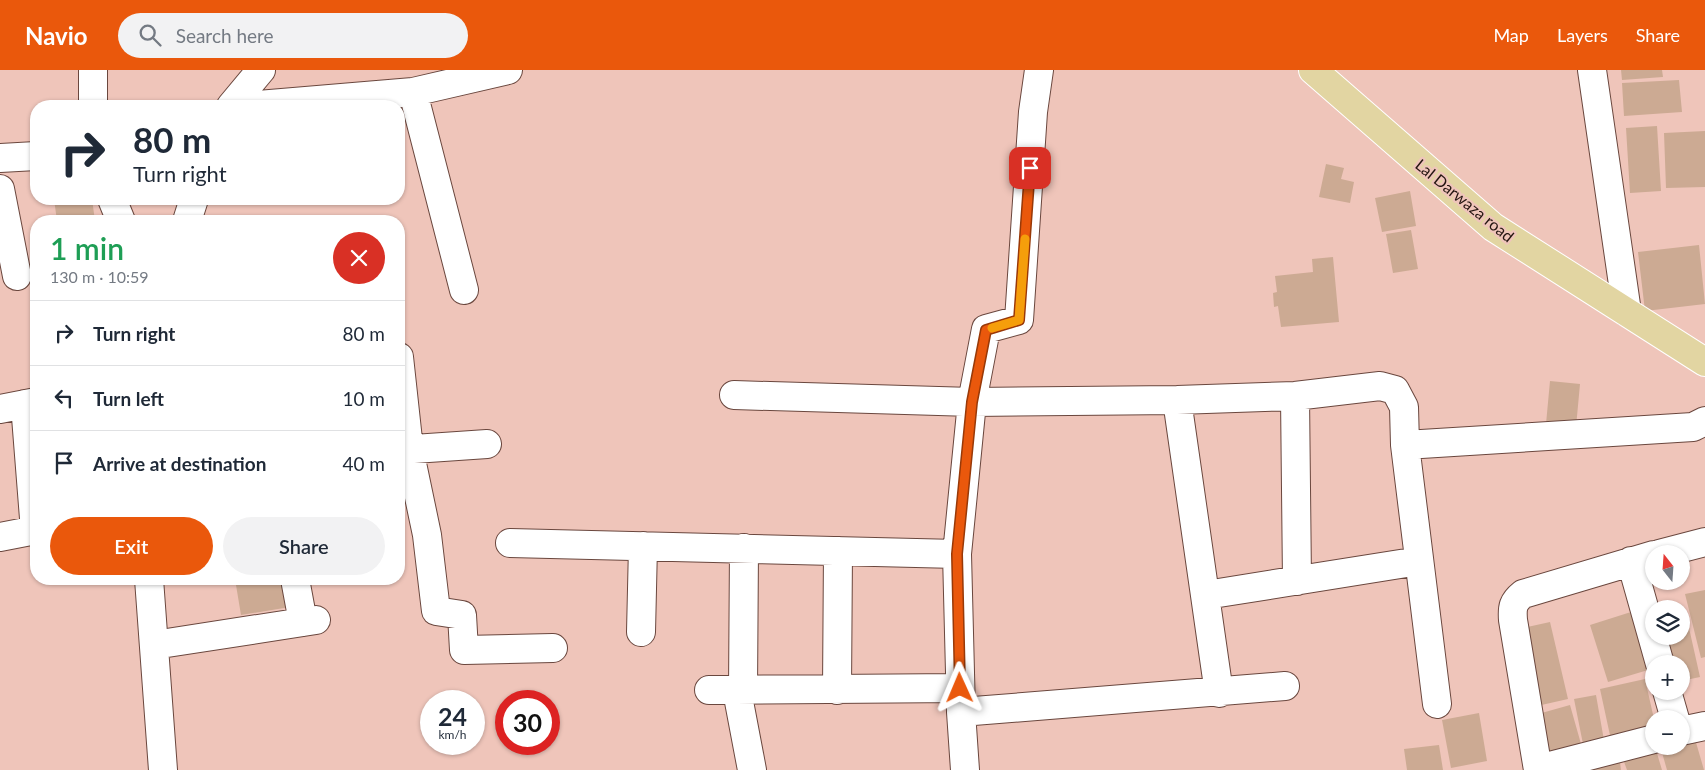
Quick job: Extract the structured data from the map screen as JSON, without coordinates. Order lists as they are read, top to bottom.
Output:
{
  "streets": {
    "main road": ["Lal Darwaza road"]
  },
  "north": "top",
  "page": {
    "header": "Navio",
    "search": "Search here",
    "nav": ["Map", "Layers", "Share"],
    "turn": ["80 m", "Turn right"],
    "heading": ["1 min", "130 m · 10:59"],
    "list": [
      {
        "name": "Turn right",
        "value": "80 m"
      },
      {
        "name": "Turn left",
        "value": "10 m"
      },
      {
        "name": "Arrive at destination",
        "value": "40 m"
      }
    ],
    "buttons": ["Exit", "Share"],
    "map_buttons": ["+", "−"],
    "speed": "24 km/h",
    "limit": "30"
  }
}
